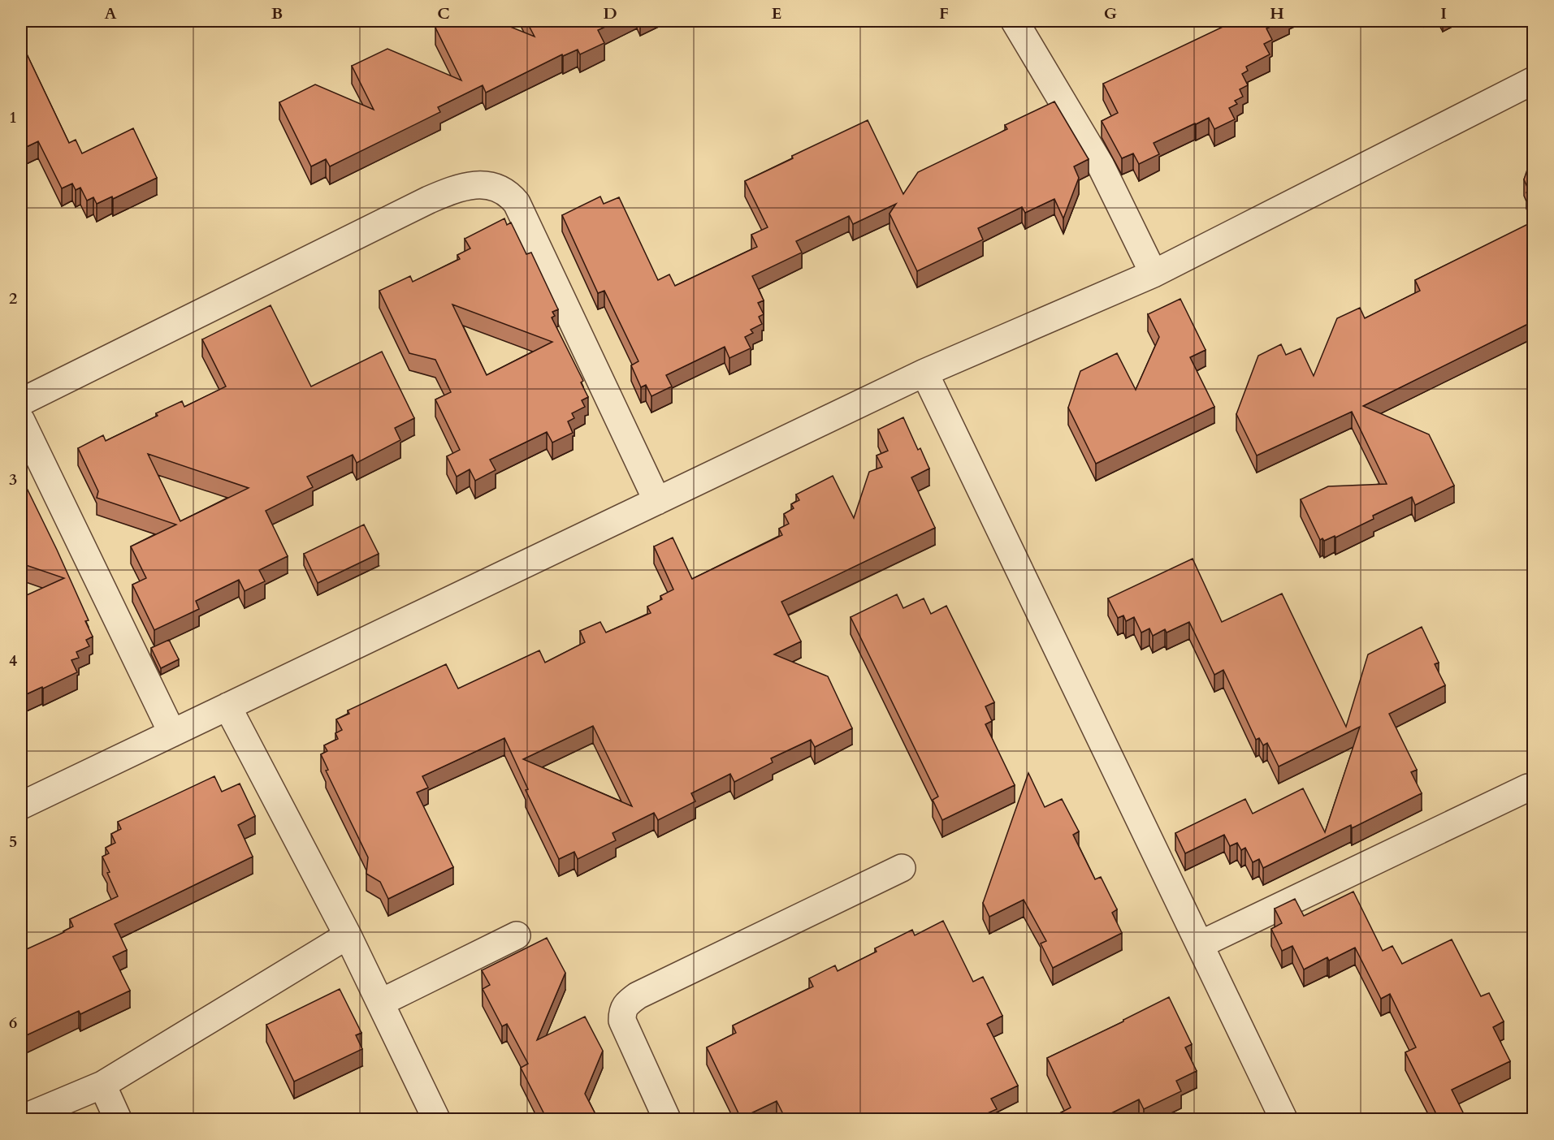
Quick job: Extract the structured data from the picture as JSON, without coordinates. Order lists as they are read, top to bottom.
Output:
{
  "grid": {
    "columns": [
      "A",
      "B",
      "C",
      "D",
      "E",
      "F",
      "G",
      "H",
      "I"
    ],
    "rows": [
      "1",
      "2",
      "3",
      "4",
      "5",
      "6"
    ]
  }
}
